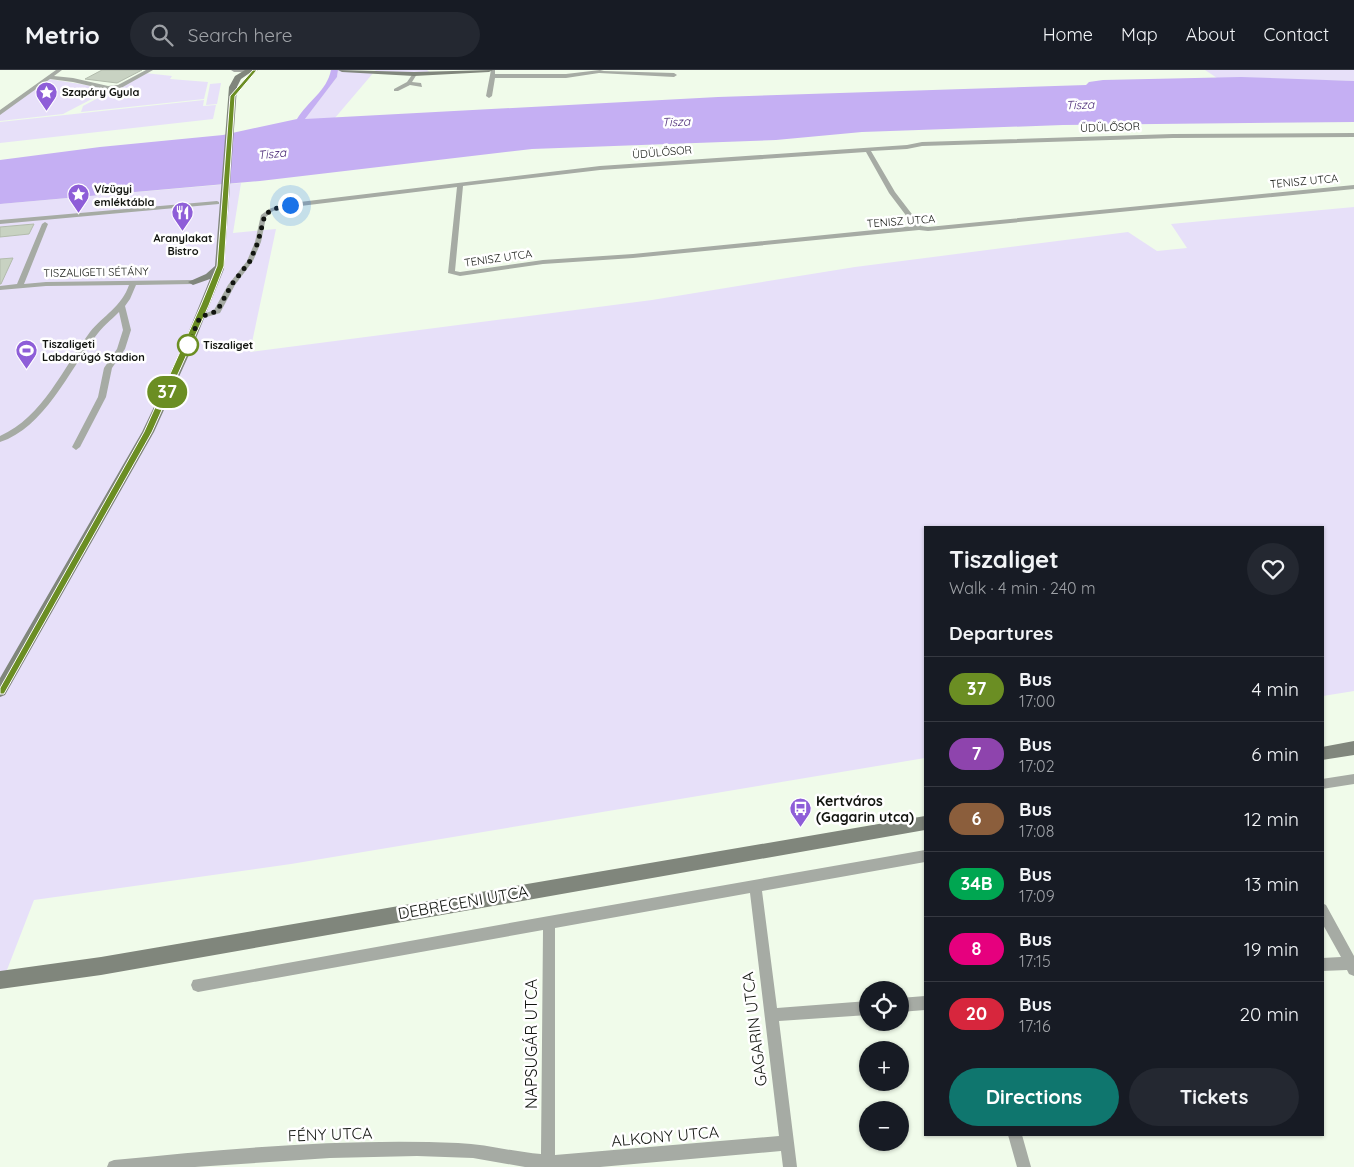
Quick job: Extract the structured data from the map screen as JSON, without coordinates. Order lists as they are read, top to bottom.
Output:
{
  "streets": {
    "main road": ["DEBRECENI UTCA"],
    "street": [
      "ÜDÜLŐSOR",
      "TENISZ UTCA",
      "TISZALIGETI SÉTÁNY",
      "GAGARIN UTCA",
      "NAPSUGÁR UTCA",
      "FÉNY UTCA",
      "ALKONY UTCA"
    ]
  },
  "crossings": [
    ["ÜDÜLŐSOR", "TENISZ UTCA"],
    ["GAGARIN UTCA", "ALKONY UTCA"],
    ["NAPSUGÁR UTCA", "FÉNY UTCA"],
    ["NAPSUGÁR UTCA", "ALKONY UTCA"],
    ["FÉNY UTCA", "ALKONY UTCA"]
  ],
  "water": ["Tisza"],
  "places": {
    "place": ["Szapáry Gyula", "Vízügyi emléktábla"],
    "restaurant": ["Aranylakat Bistro"],
    "other": ["Tiszaliget"],
    "sports": ["Tiszaligeti Labdarúgó Stadion"],
    "bus stop": ["Kertváros (Gagarin utca)"]
  },
  "lines": ["bus line 37"],
  "page": {
    "header": "Metrio",
    "search": "Search here",
    "nav": [
      "Home",
      "Map",
      "About",
      "Contact"
    ],
    "on_map": "37",
    "heading": [
      ["Tiszaliget", "Walk · 4 min · 240 m"],
      "Departures"
    ],
    "list": [
      {
        "mark": "37",
        "name": "Bus",
        "note": "17:00",
        "value": "4 min"
      },
      {
        "mark": "7",
        "name": "Bus",
        "note": "17:02",
        "value": "6 min"
      },
      {
        "mark": "6",
        "name": "Bus",
        "note": "17:08",
        "value": "12 min"
      },
      {
        "mark": "34B",
        "name": "Bus",
        "note": "17:09",
        "value": "13 min"
      },
      {
        "mark": "8",
        "name": "Bus",
        "note": "17:15",
        "value": "19 min"
      },
      {
        "mark": "20",
        "name": "Bus",
        "note": "17:16",
        "value": "20 min"
      }
    ],
    "map_buttons": ["+", "−"],
    "buttons": ["Directions", "Tickets"]
  }
}
